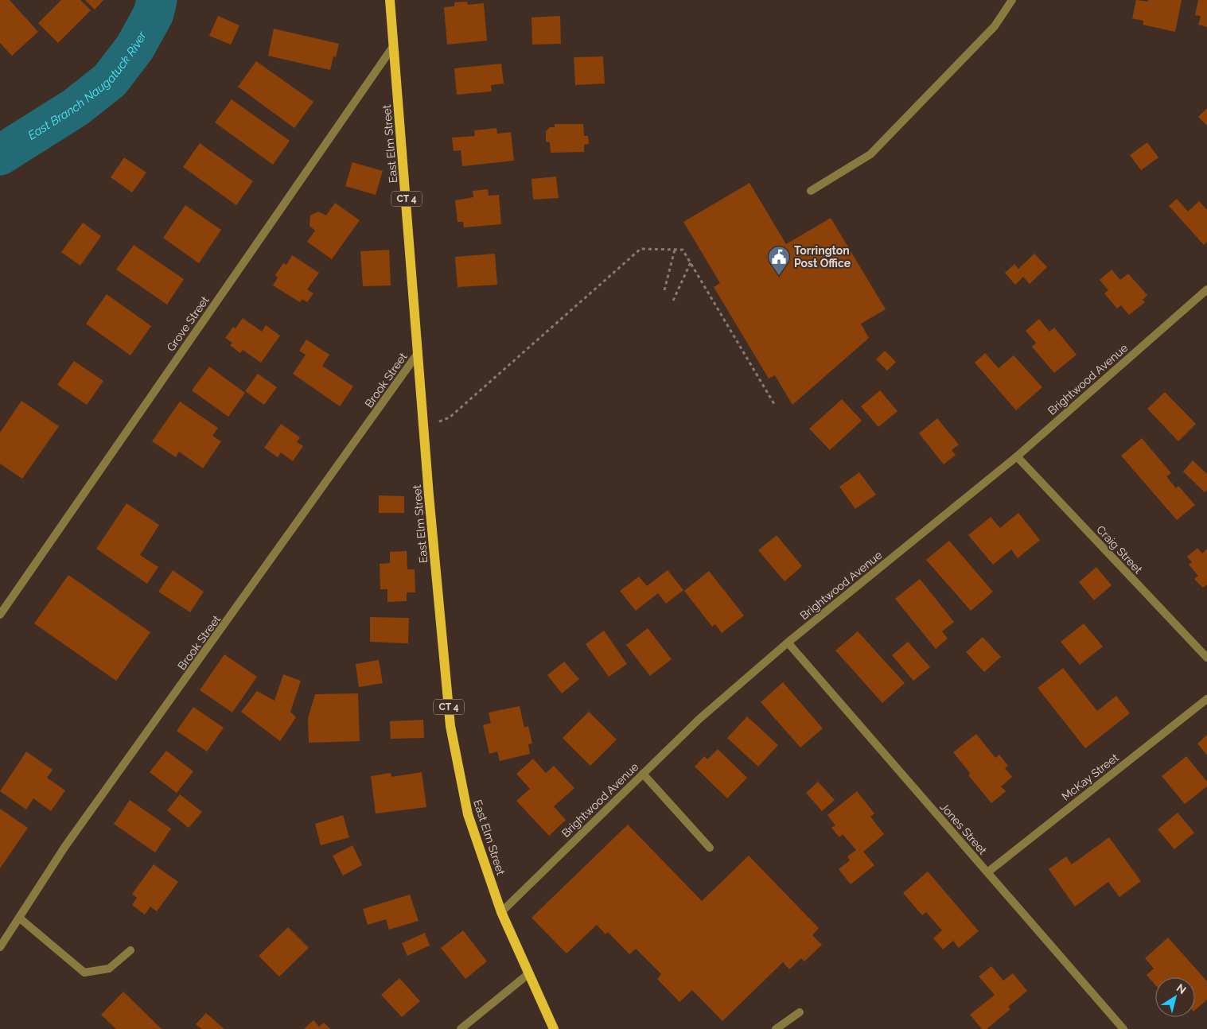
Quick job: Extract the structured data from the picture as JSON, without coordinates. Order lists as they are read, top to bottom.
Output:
{
  "streets": {
    "main road": ["East Elm Street", "CT 4"],
    "street": [
      "Grove Street",
      "Brightwood Avenue",
      "Brook Street",
      "Craig Street",
      "McKay Street",
      "Jones Street"
    ]
  },
  "crossings": [
    ["East Elm Street", "Grove Street"],
    ["East Elm Street", "Brightwood Avenue"],
    ["East Elm Street", "Brook Street"],
    ["Brightwood Avenue", "Craig Street"],
    ["Brightwood Avenue", "Jones Street"],
    ["McKay Street", "Jones Street"]
  ],
  "water": ["East Branch Naugatuck River"],
  "places": {
    "public building": ["Torrington Post Office"]
  },
  "north": "top right"
}
